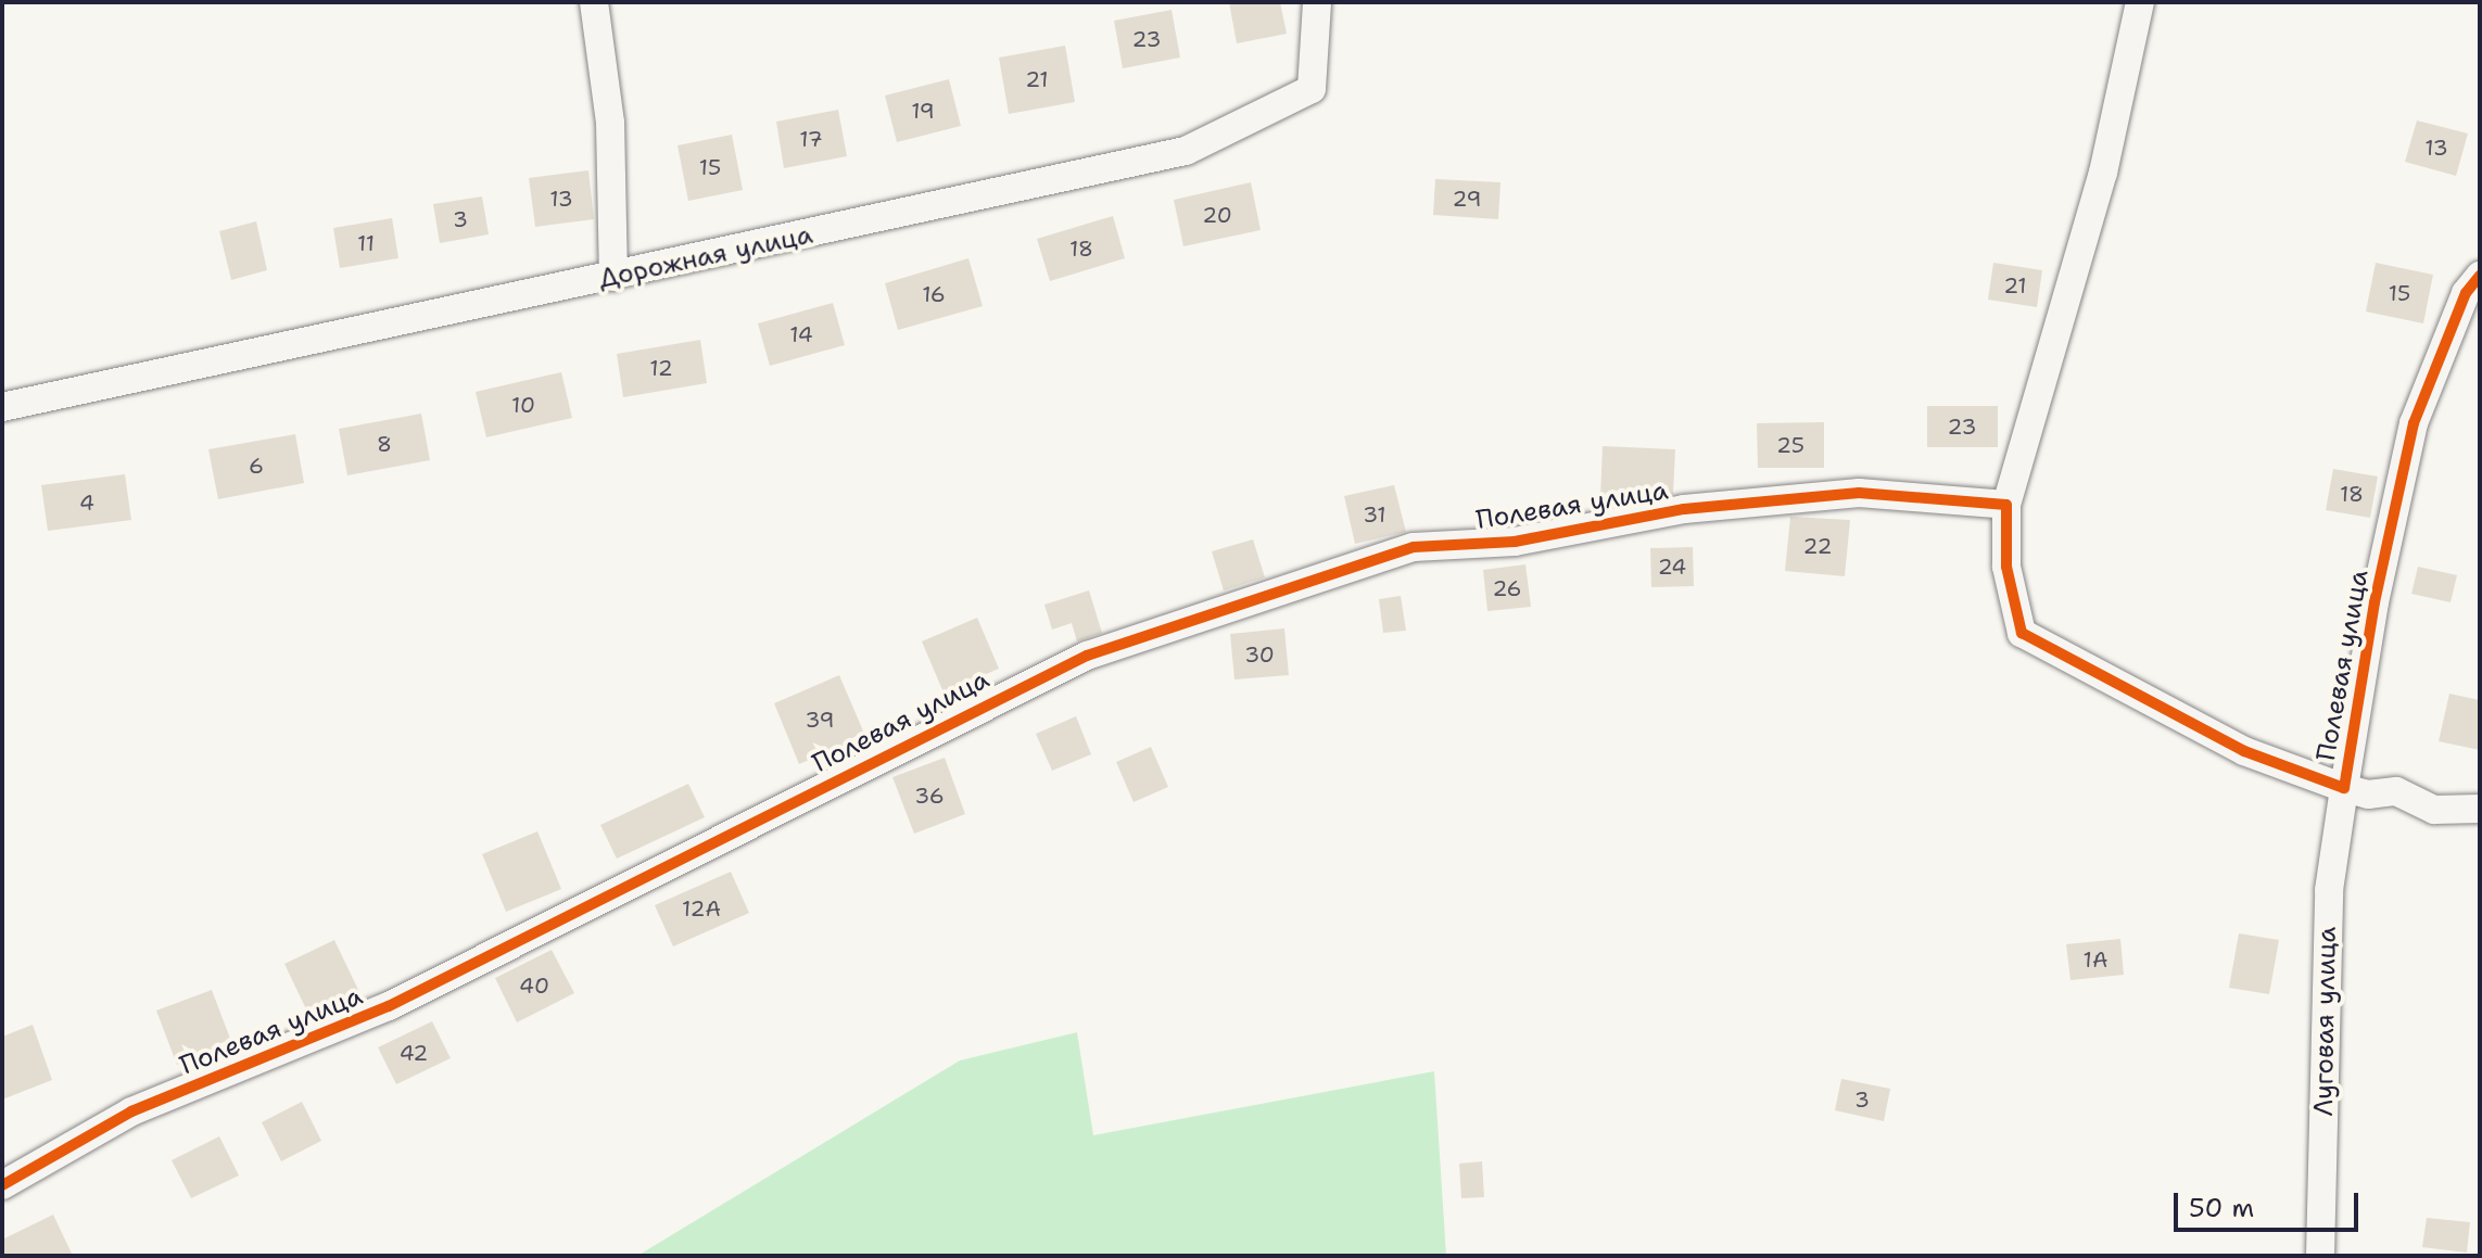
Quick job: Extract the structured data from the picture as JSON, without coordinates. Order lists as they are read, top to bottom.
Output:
{
  "streets": {
    "street": ["Дорожная улица", "Полевая улица", "Луговая улица"]
  },
  "crossings": [
    ["Полевая улица", "Луговая улица"]
  ],
  "house_numbers": [
    "23",
    "21",
    "19",
    "17",
    "13",
    "15",
    "13",
    "29",
    "20",
    "3",
    "11",
    "18",
    "21",
    "15",
    "16",
    "14",
    "12",
    "10",
    "23",
    "8",
    "25",
    "6",
    "18",
    "4",
    "31",
    "22",
    "24",
    "26",
    "30",
    "39",
    "36",
    "12А",
    "1А",
    "40",
    "42",
    "3"
  ],
  "scale_bar": "50 m"
}
